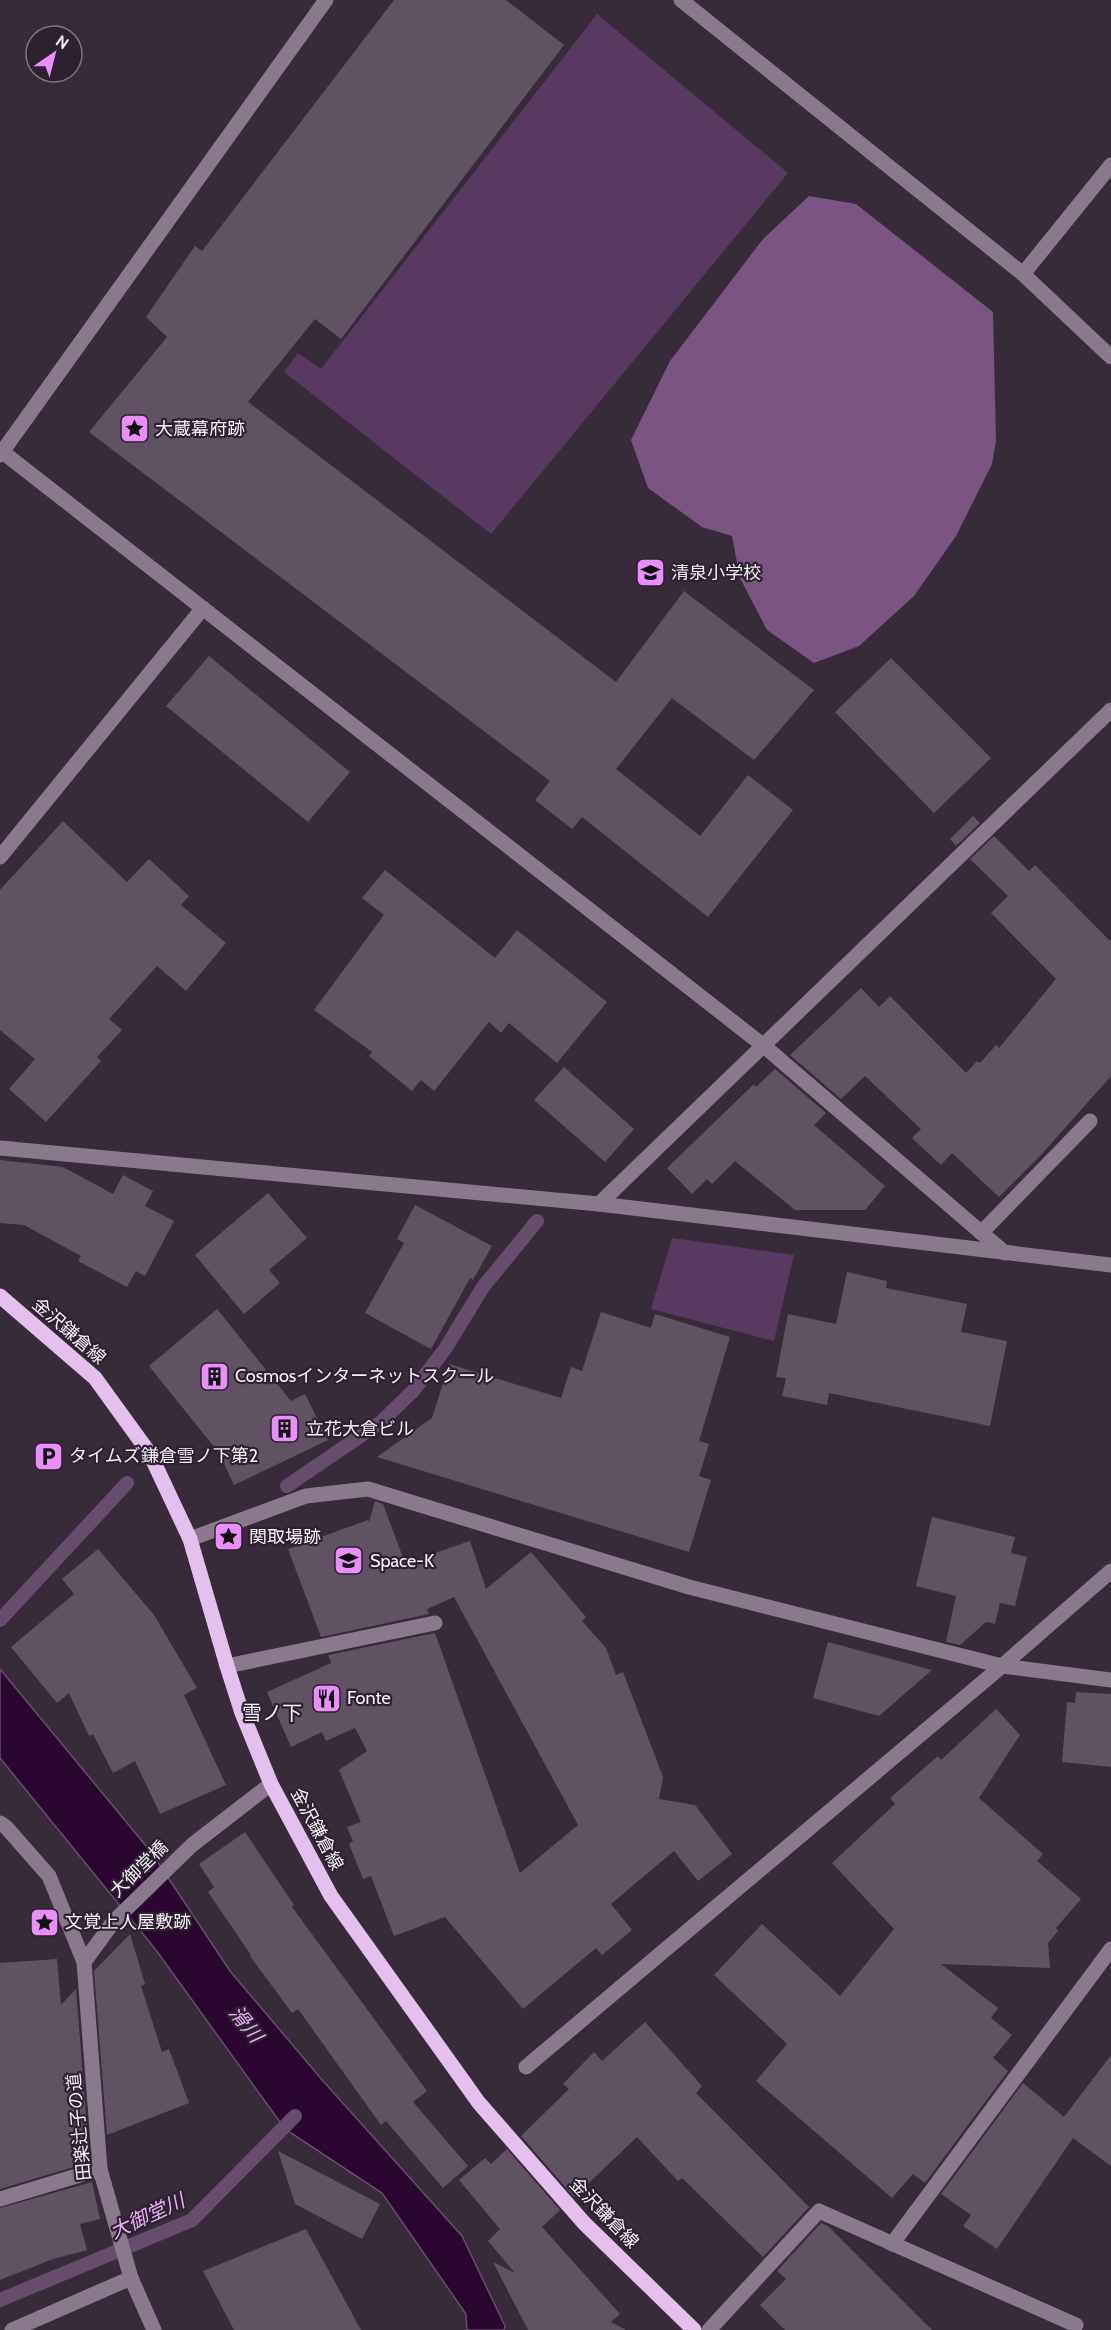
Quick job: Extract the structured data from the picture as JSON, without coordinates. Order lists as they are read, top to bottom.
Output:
{
  "streets": {
    "main road": ["金沢鎌倉線"],
    "street": ["大御堂橋", "田楽辻子の道"]
  },
  "crossings": [
    ["金沢鎌倉線", "大御堂橋"],
    ["大御堂橋", "田楽辻子の道"]
  ],
  "districts": ["雪ノ下"],
  "water": ["滑川", "大御堂川"],
  "places": {
    "place": ["大蔵幕府跡", "関取場跡", "文覚上人屋敷跡"],
    "school or university": ["清泉小学校", "Space-K"],
    "building": ["Cosmosインターネットスクール", "立花大倉ビル"],
    "parking": ["タイムズ鎌倉雪ノ下第2"],
    "restaurant": ["Fonte"]
  },
  "north": "top right"
}
